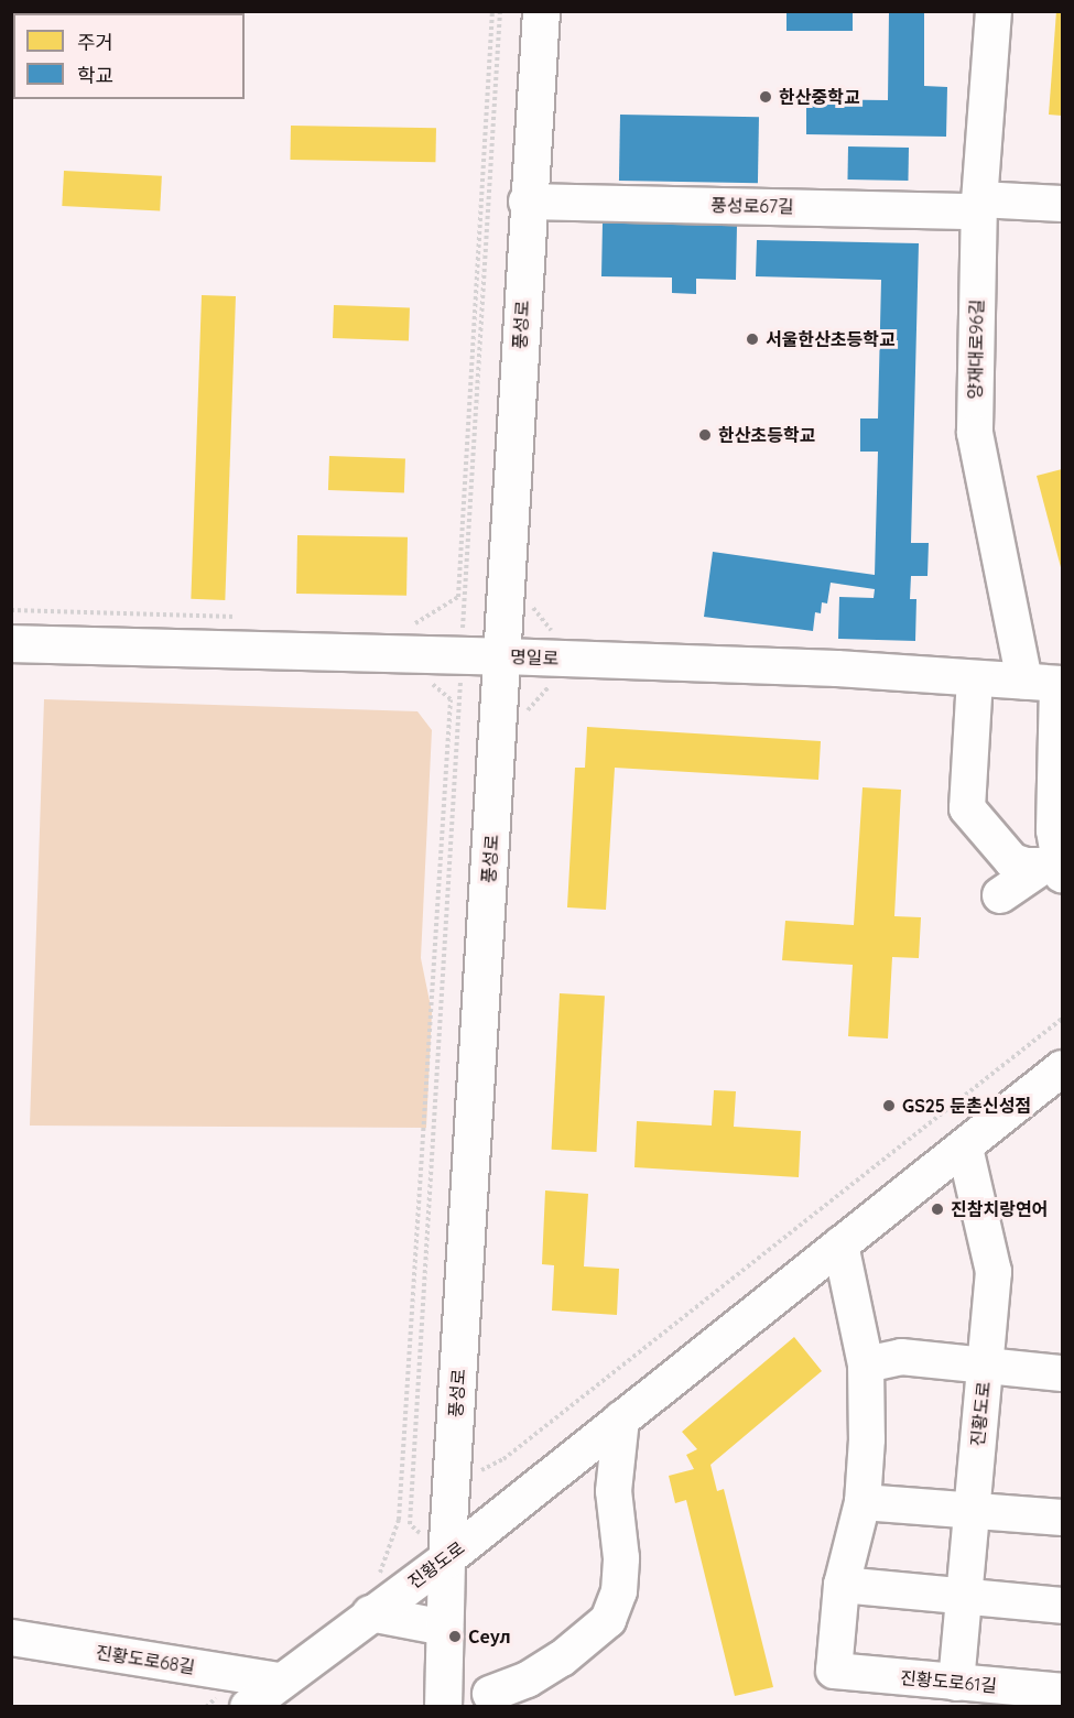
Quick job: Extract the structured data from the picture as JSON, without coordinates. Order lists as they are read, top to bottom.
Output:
{
  "streets": {
    "main road": ["풍성로", "명일로"],
    "street": [
      "풍성로67길",
      "양재대로96길",
      "진황도로",
      "진황도로68길",
      "진황도로61길"
    ]
  },
  "crossings": [
    ["풍성로67길", "풍성로"],
    ["풍성로67길", "양재대로96길"],
    ["풍성로", "명일로"],
    ["풍성로", "진황도로"],
    ["양재대로96길", "명일로"],
    ["진황도로", "진황도로68길"],
    ["진황도로", "진황도로61길"]
  ],
  "places": [
    "한산중학교",
    "서울한산초등학교",
    "한산초등학교",
    "GS25 둔촌신성점",
    "진참치랑연어",
    "Сеул"
  ],
  "legend": ["주거", "학교"]
}
